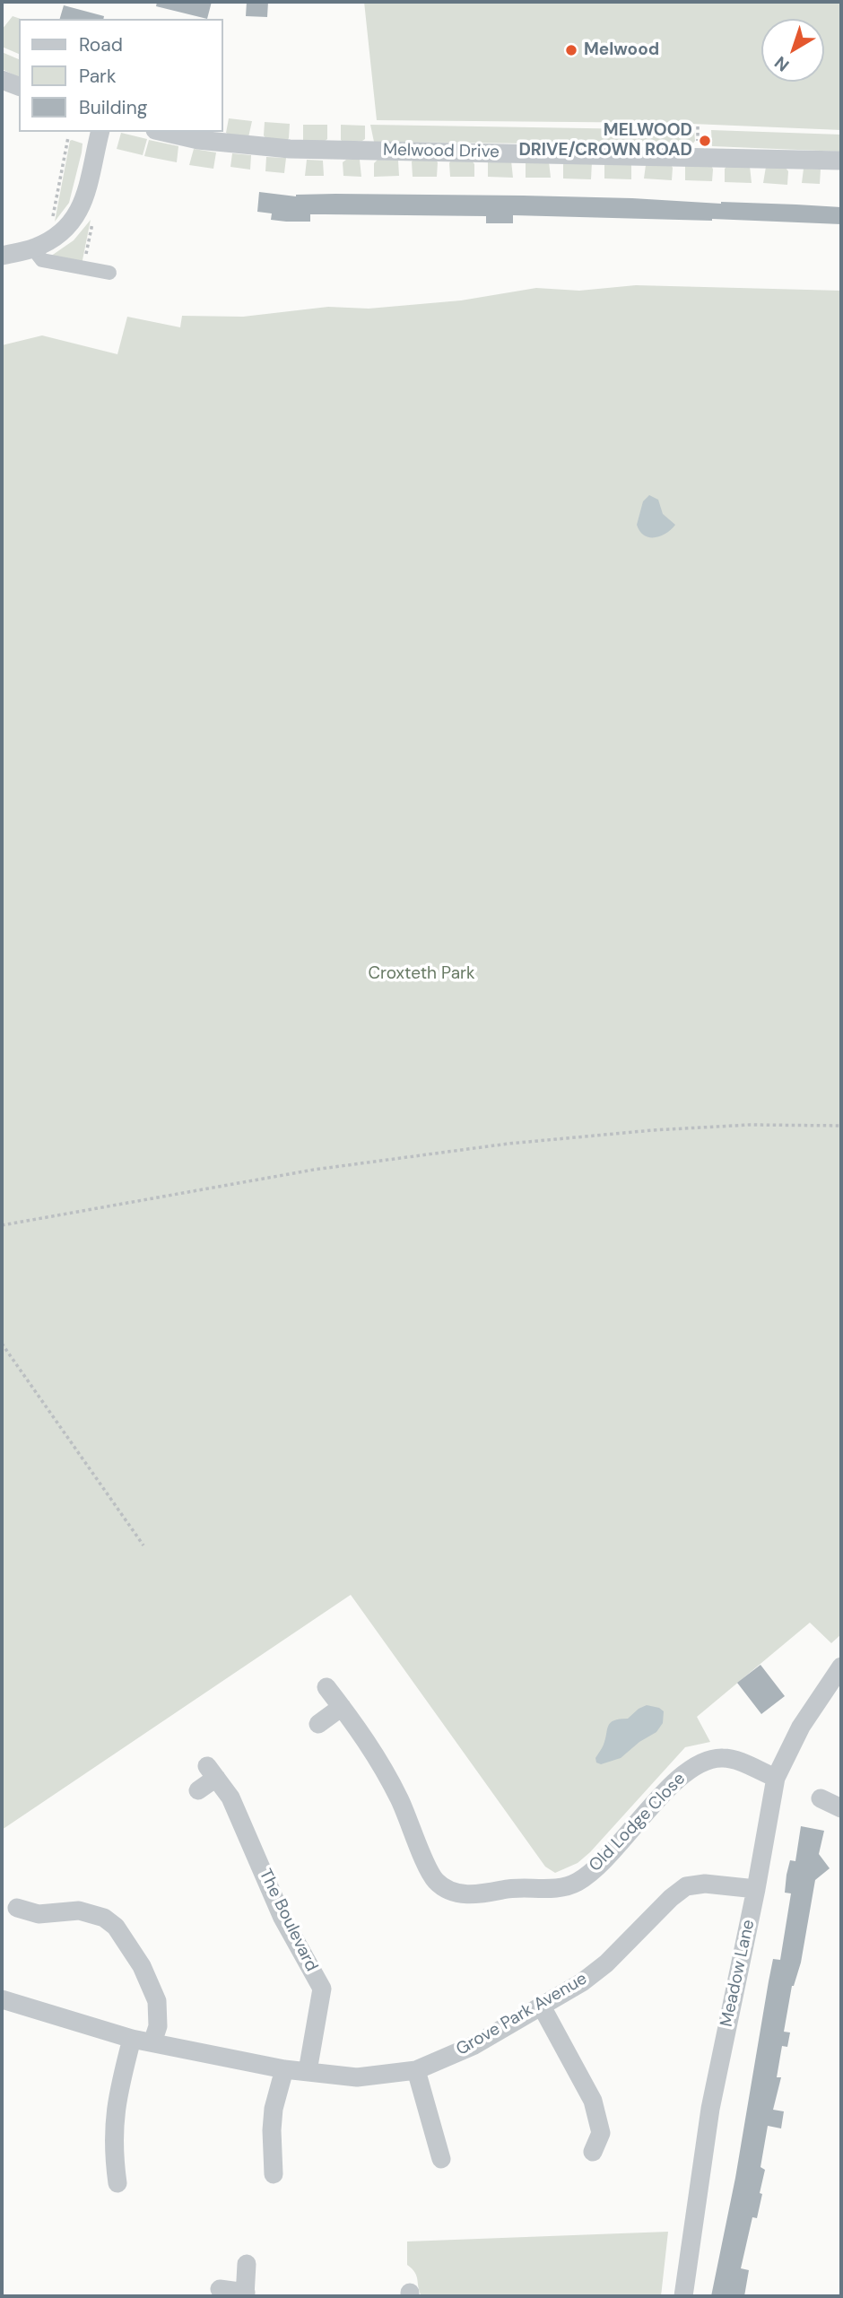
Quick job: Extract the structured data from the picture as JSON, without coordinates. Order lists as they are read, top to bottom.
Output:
{
  "streets": {
    "street": [
      "Melwood Drive",
      "Old Lodge Close",
      "The Boulevard",
      "Meadow Lane",
      "Grove Park Avenue"
    ]
  },
  "crossings": [
    ["Old Lodge Close", "Meadow Lane"],
    ["The Boulevard", "Grove Park Avenue"],
    ["Meadow Lane", "Grove Park Avenue"]
  ],
  "parks": ["Croxteth Park"],
  "places": ["Melwood", "MELWOOD DRIVE/CROWN ROAD"],
  "legend": ["Road", "Park", "Building"],
  "north": "bottom left"
}
